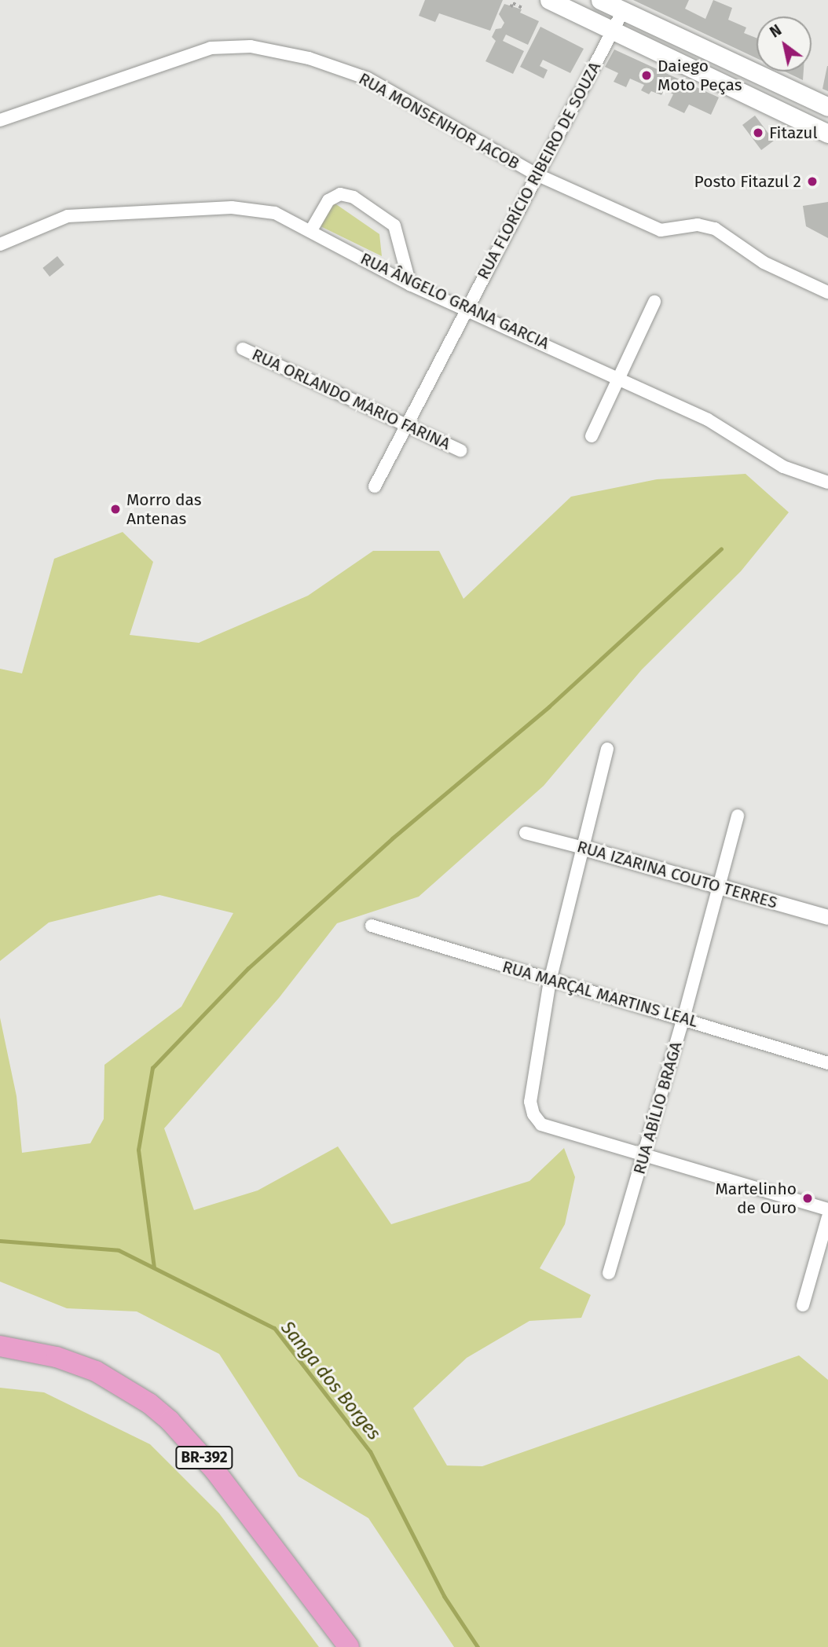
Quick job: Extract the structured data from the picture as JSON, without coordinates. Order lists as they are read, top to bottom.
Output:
{
  "streets": {
    "highway": ["BR-392"],
    "street": [
      "RUA MONSENHOR JACOB",
      "RUA FLORÍCIO RIBEIRO DE SOUZA",
      "RUA ÂNGELO GRANA GARCIA",
      "RUA ORLANDO MARIO FARINA",
      "RUA IZARINA COUTO TERRES",
      "RUA MARÇAL MARTINS LEAL",
      "RUA ABÍLIO BRAGA"
    ]
  },
  "crossings": [
    ["RUA MONSENHOR JACOB", "RUA FLORÍCIO RIBEIRO DE SOUZA"],
    ["RUA FLORÍCIO RIBEIRO DE SOUZA", "RUA ÂNGELO GRANA GARCIA"],
    ["RUA FLORÍCIO RIBEIRO DE SOUZA", "RUA ORLANDO MARIO FARINA"],
    ["RUA IZARINA COUTO TERRES", "RUA ABÍLIO BRAGA"],
    ["RUA MARÇAL MARTINS LEAL", "RUA ABÍLIO BRAGA"]
  ],
  "water": ["Sanga dos Borges"],
  "places": [
    "Daiego Moto Peças",
    "Fitazul",
    "Posto Fitazul 2",
    "Morro das Antenas",
    "Martelinho de Ouro"
  ],
  "north": "top left"
}
